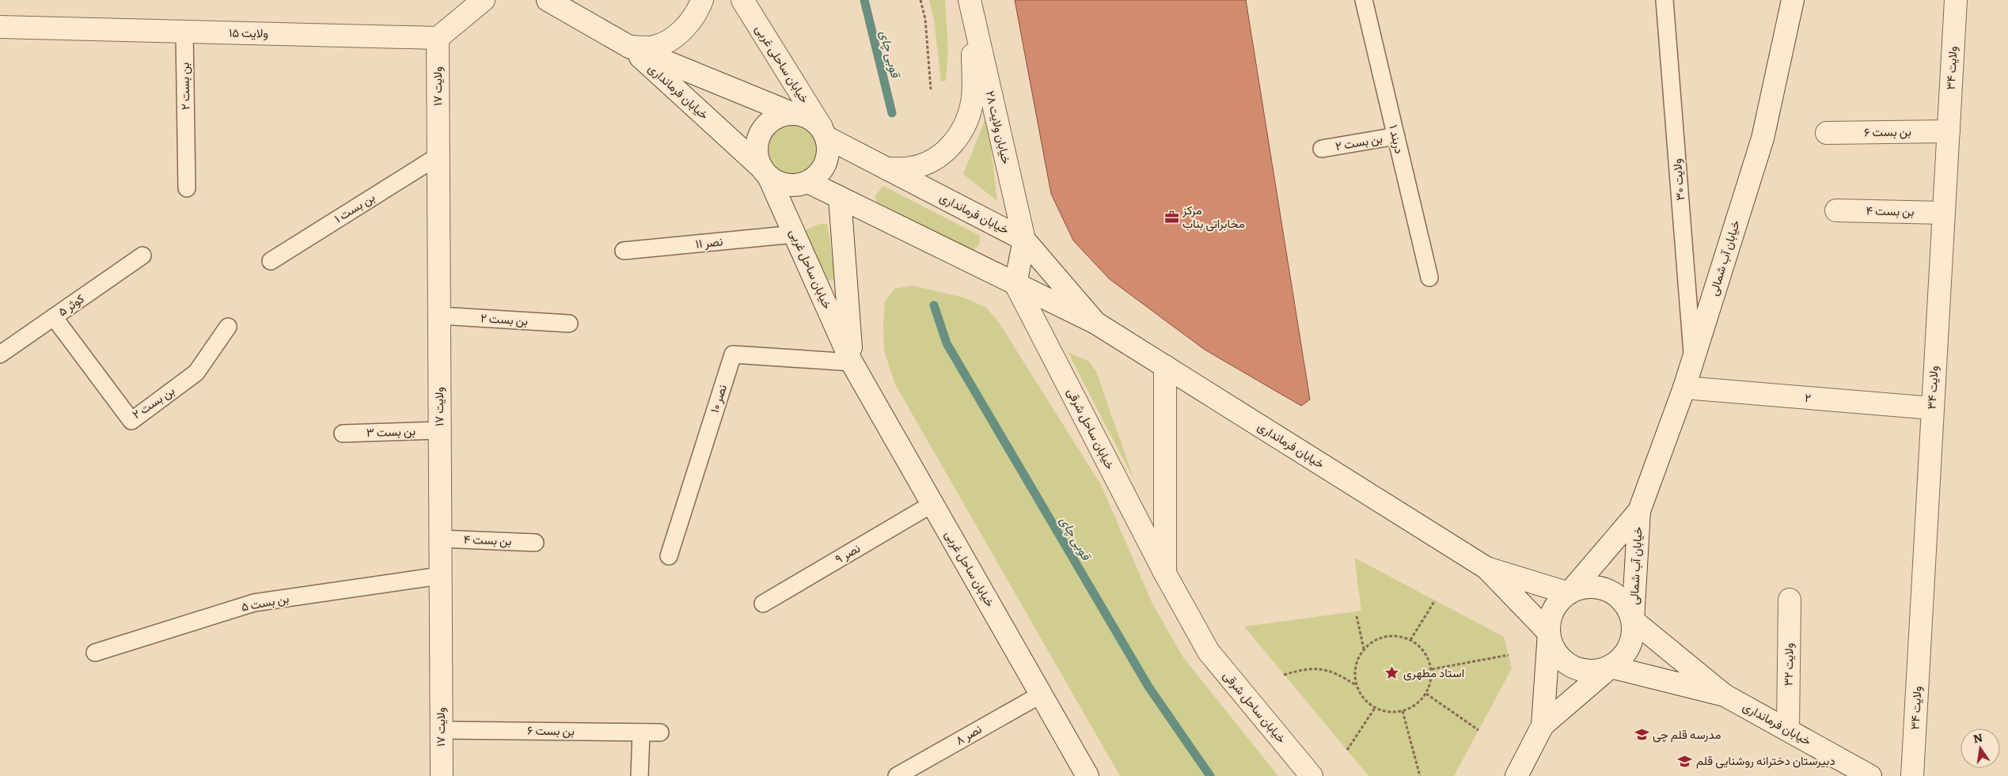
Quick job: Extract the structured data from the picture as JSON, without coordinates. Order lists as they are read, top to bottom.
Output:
{
  "streets": {
    "main road": [
      "ولایت ۱۵",
      "خیابان ساحلی غربی",
      "ولایت ۳۴",
      "ولایت ۱۷",
      "خیابان فرمانداری",
      "خیابان ولایت ۲۸",
      "بن بست ۶",
      "بن بست ۴",
      "خیابان آب شمالی",
      "خیابان ساحل غربی",
      "۲",
      "خیابان ساحل شرقی",
      "ولایت ۳۲"
    ],
    "lane": [
      "بن بست ۲",
      "دربند ۱",
      "ولایت ۳۰",
      "بن بست ۱",
      "نصر ۱۱",
      "کوثر ۵",
      "نصر ۱۰",
      "بن بست ۳",
      "نصر ۹",
      "بن بست ۵",
      "نصر ۸"
    ]
  },
  "crossings": [
    ["ولایت ۱۵", "بن بست ۲"],
    ["ولایت ۱۵", "ولایت ۱۷"],
    ["خیابان ساحلی غربی", "خیابان فرمانداری"],
    ["خیابان ساحلی غربی", "خیابان ساحل غربی"],
    ["ولایت ۳۴", "بن بست ۶"],
    ["ولایت ۳۴", "بن بست ۴"],
    ["ولایت ۳۴", "۲"],
    ["بن بست ۲", "ولایت ۱۷"],
    ["بن بست ۲", "دربند ۱"],
    ["بن بست ۲", "کوثر ۵"],
    ["ولایت ۱۷", "بن بست ۶"],
    ["ولایت ۱۷", "بن بست ۱"],
    ["ولایت ۱۷", "بن بست ۴"],
    ["ولایت ۱۷", "بن بست ۳"],
    ["ولایت ۱۷", "بن بست ۵"],
    ["خیابان فرمانداری", "خیابان ولایت ۲۸"],
    ["خیابان فرمانداری", "خیابان آب شمالی"],
    ["خیابان فرمانداری", "خیابان ساحل غربی"],
    ["خیابان فرمانداری", "خیابان ساحل شرقی"],
    ["خیابان فرمانداری", "ولایت ۳۲"],
    ["ولایت ۳۰", "خیابان آب شمالی"],
    ["نصر ۱۱", "خیابان ساحل غربی"],
    ["خیابان آب شمالی", "۲"],
    ["خیابان ساحل غربی", "نصر ۱۰"],
    ["خیابان ساحل غربی", "نصر ۹"],
    ["خیابان ساحل غربی", "نصر ۸"]
  ],
  "water": ["قوبی چای"],
  "places": {
    "office": ["مرکز مخابراتی بناب"],
    "place": ["استاد مطهری"],
    "school or university": ["مدرسه قلم چی", "دبیرستان دخترانه روشنایی قلم"]
  },
  "north": "top"
}
